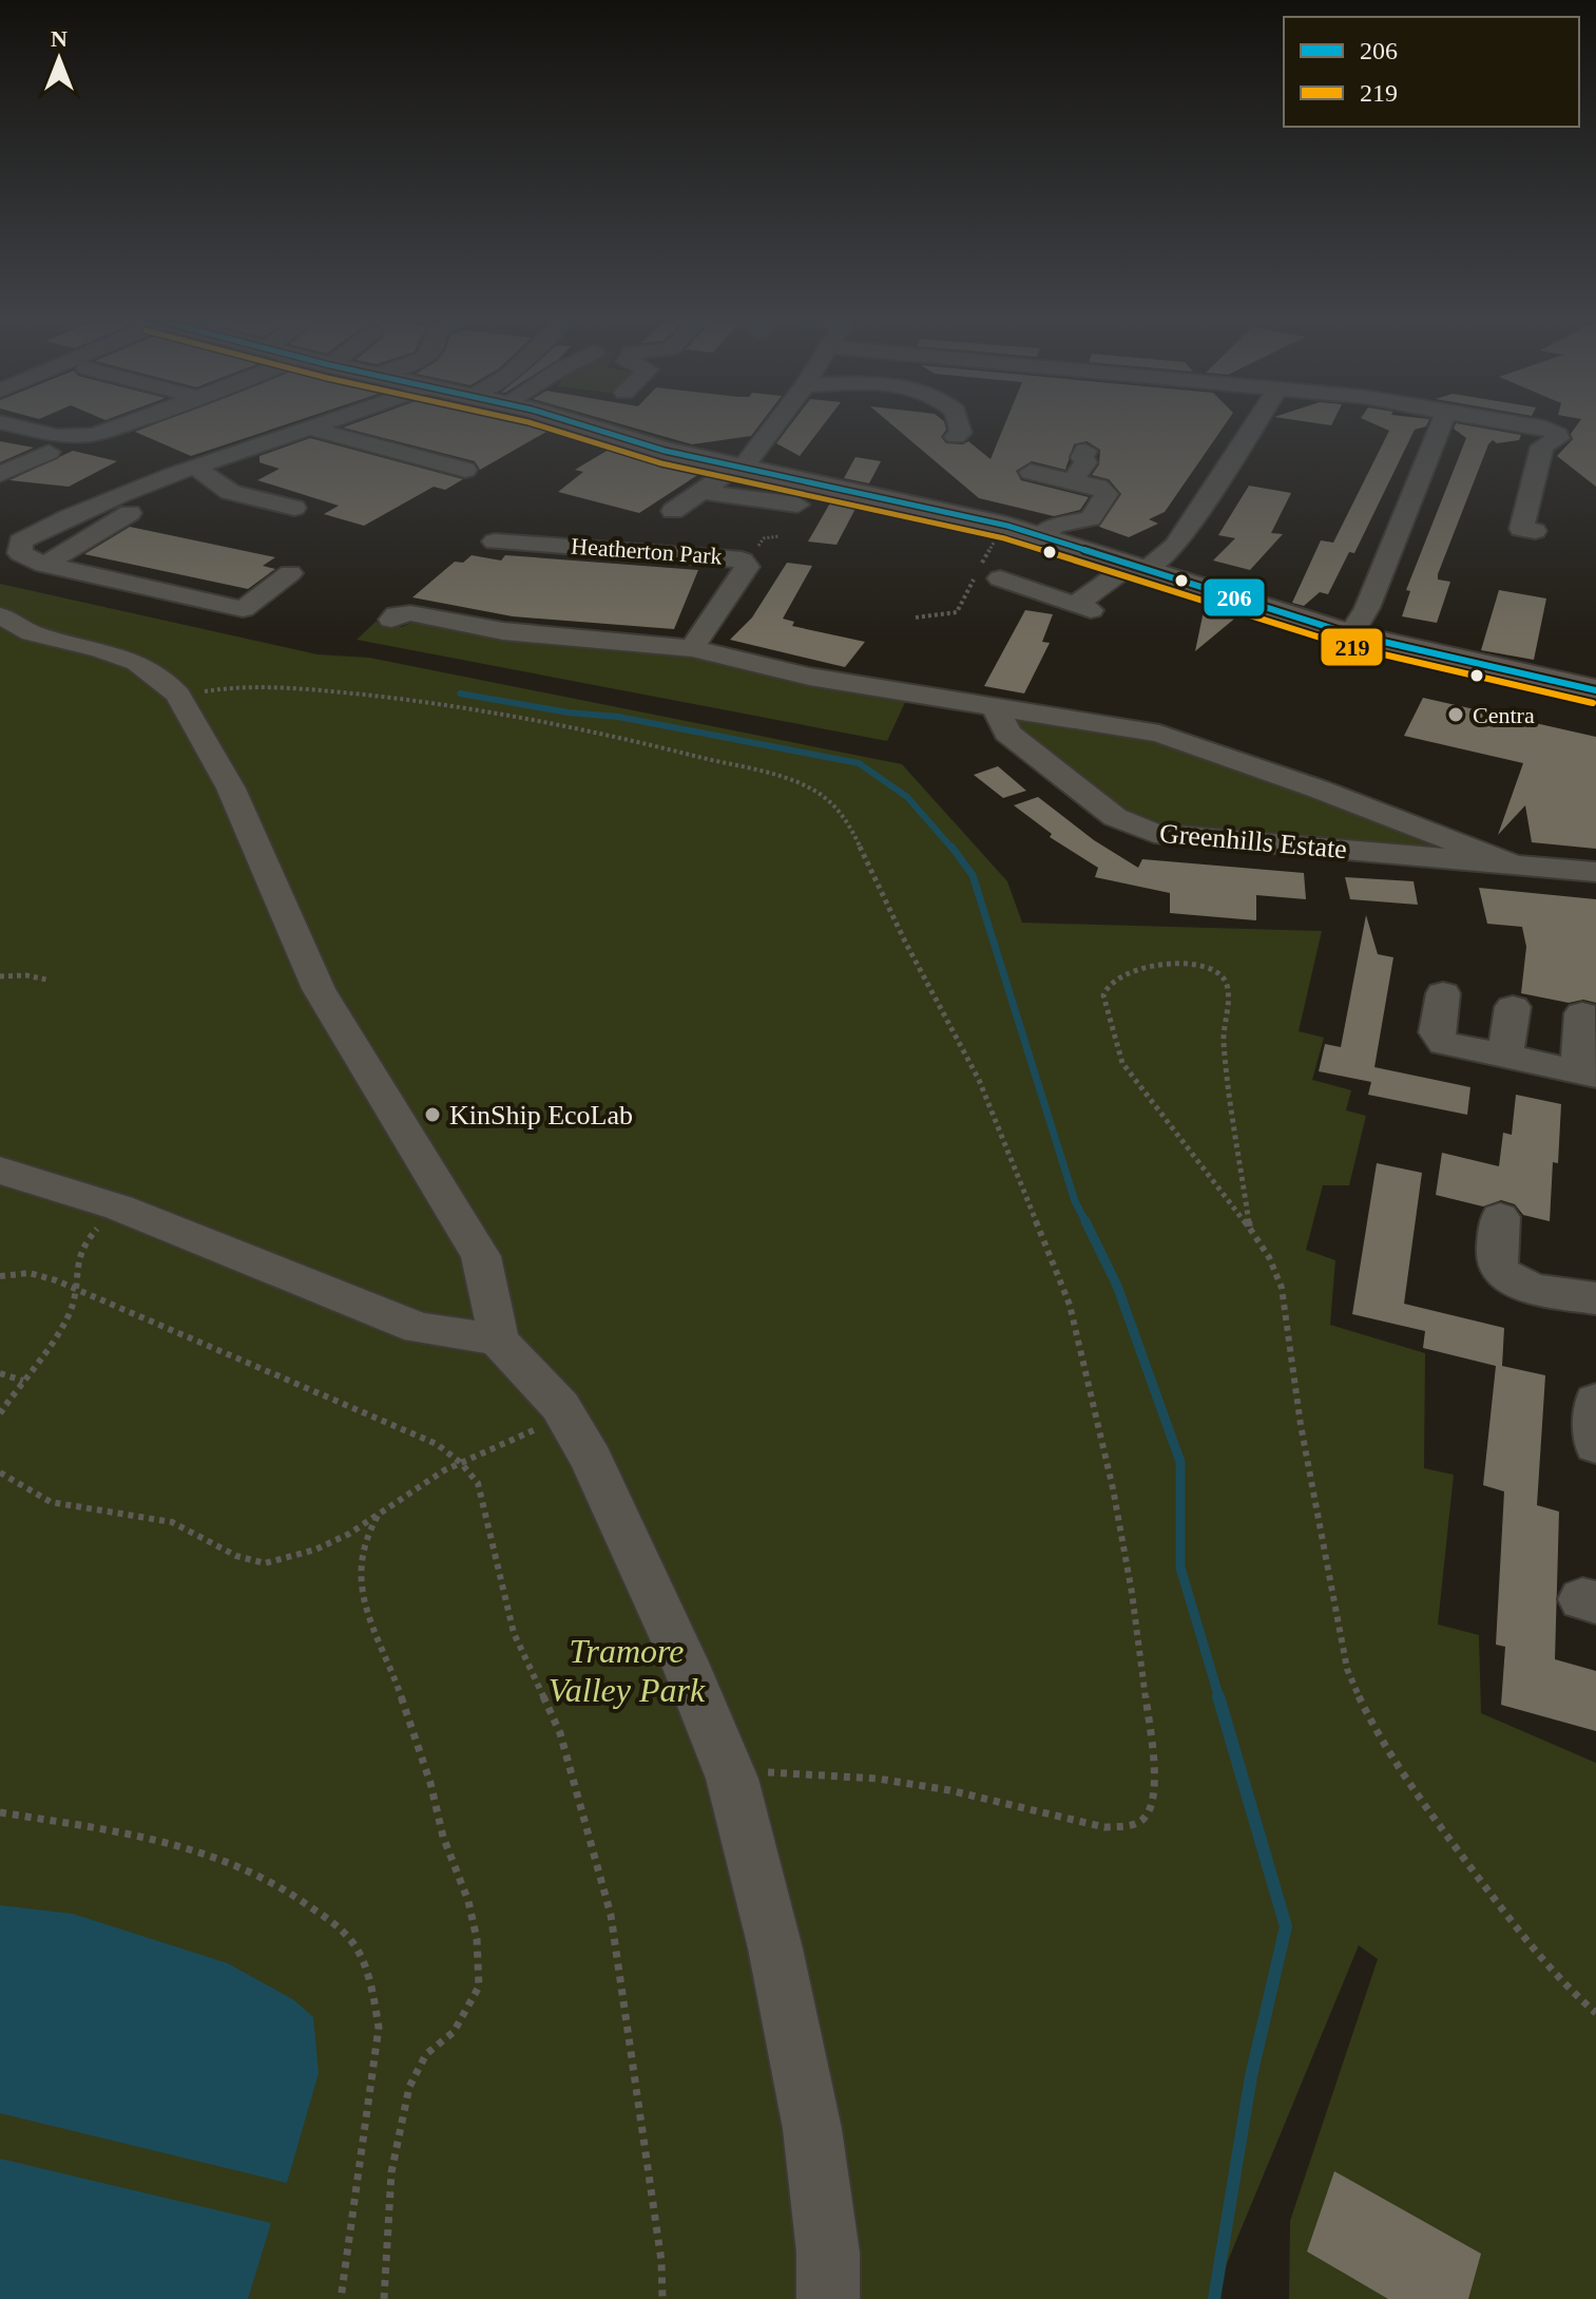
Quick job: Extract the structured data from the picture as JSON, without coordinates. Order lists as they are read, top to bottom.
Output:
{
  "streets": {
    "street": ["Heatherton Park", "Greenhills Estate"]
  },
  "crossings": [
    ["Heatherton Park", "Greenhills Estate"]
  ],
  "parks": ["Tramore Valley Park"],
  "places": ["Centra", "KinShip EcoLab"],
  "lines": ["transit line 206", "transit line 219"],
  "legend": ["206", "219"],
  "north": "top"
}
